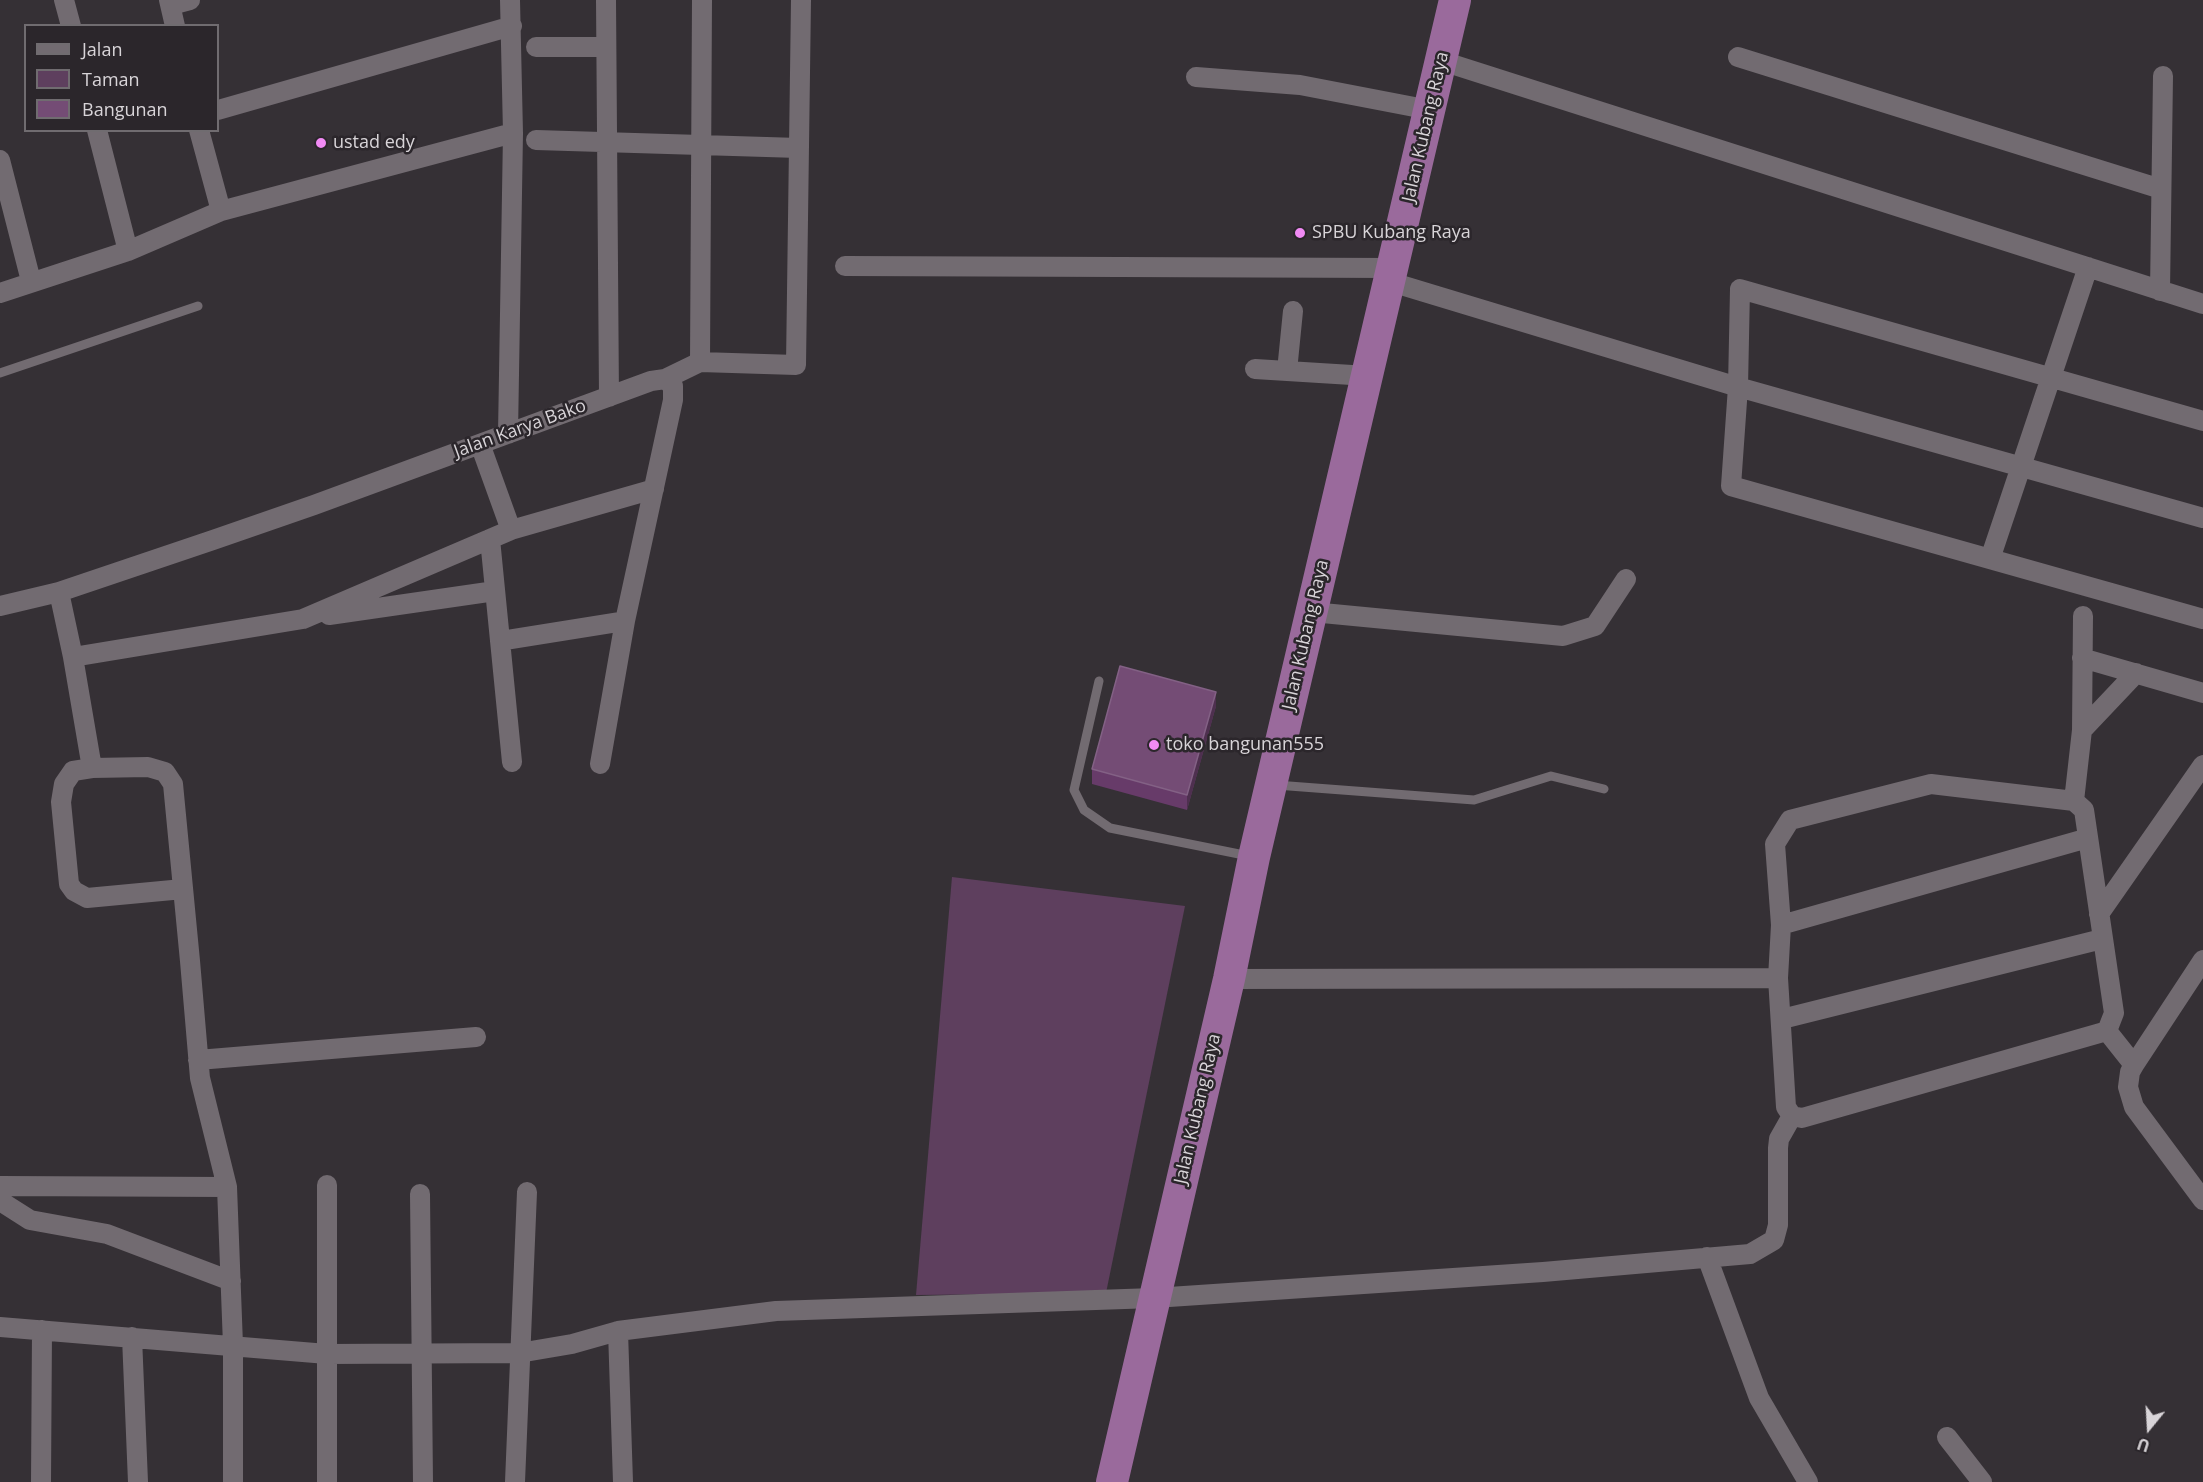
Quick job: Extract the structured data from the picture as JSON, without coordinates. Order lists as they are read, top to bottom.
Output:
{
  "streets": {
    "highway": ["Jalan Kubang Raya"],
    "street": ["Jalan Karya Bako"]
  },
  "places": ["ustad edy", "SPBU Kubang Raya", "toko bangunan555"],
  "legend": ["Jalan", "Taman", "Bangunan"],
  "north": "bottom"
}
